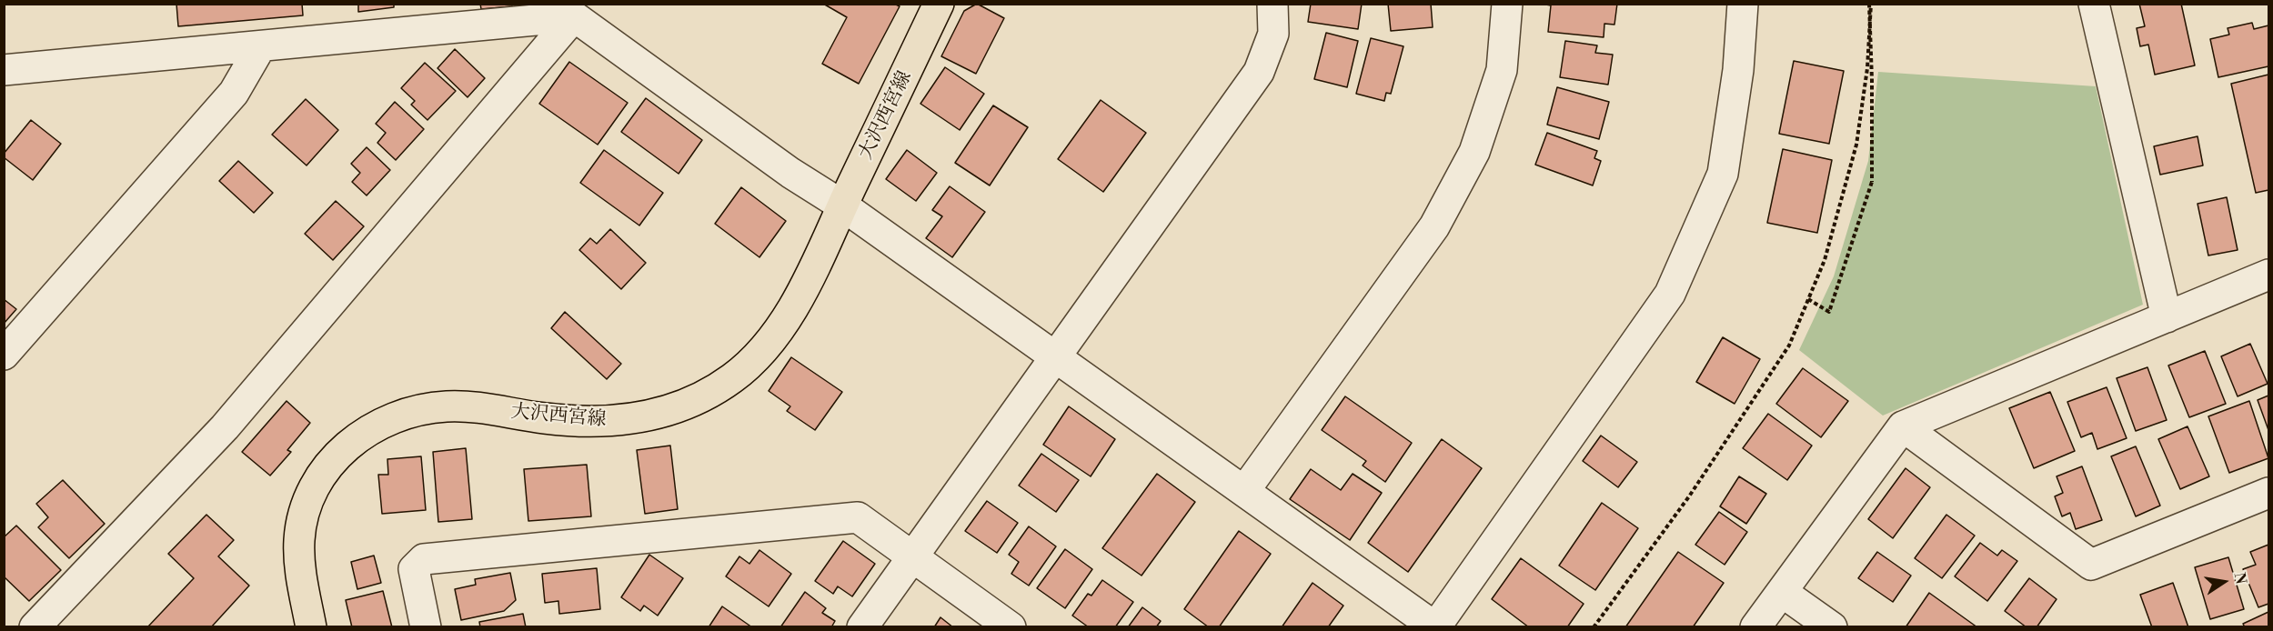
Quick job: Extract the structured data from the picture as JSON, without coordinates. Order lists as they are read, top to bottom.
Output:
{
  "streets": {
    "main road": ["大沢西宮線"]
  },
  "north": "right"
}
